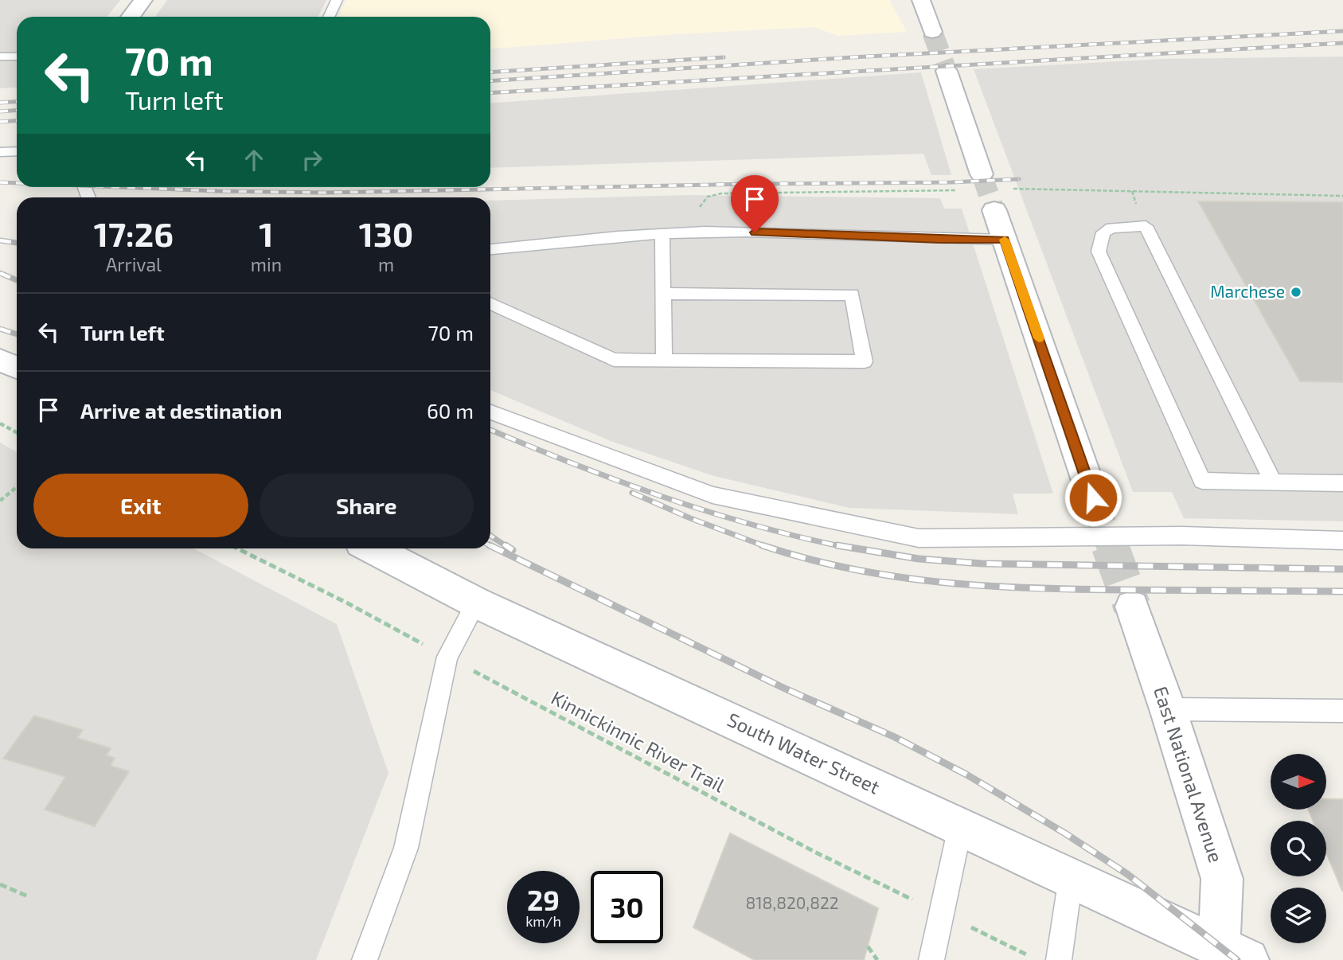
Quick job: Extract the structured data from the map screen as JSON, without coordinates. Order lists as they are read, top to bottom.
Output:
{
  "streets": {
    "street": ["South Water Street", "East National Avenue"],
    "path": ["Kinnickinnic River Trail"]
  },
  "crossings": [
    ["South Water Street", "East National Avenue"]
  ],
  "places": ["Marchese"],
  "house_numbers": ["818,820,822"],
  "north": "right",
  "page": {
    "turn": ["70 m", "Turn left"],
    "eta": [
      "17:26",
      "Arrival",
      "1",
      "min",
      "130",
      "m"
    ],
    "list": [
      {
        "name": "Turn left",
        "value": "70 m"
      },
      {
        "name": "Arrive at destination",
        "value": "60 m"
      }
    ],
    "buttons": ["Exit", "Share"],
    "speed": "29 km/h",
    "limit": "30"
  }
}
